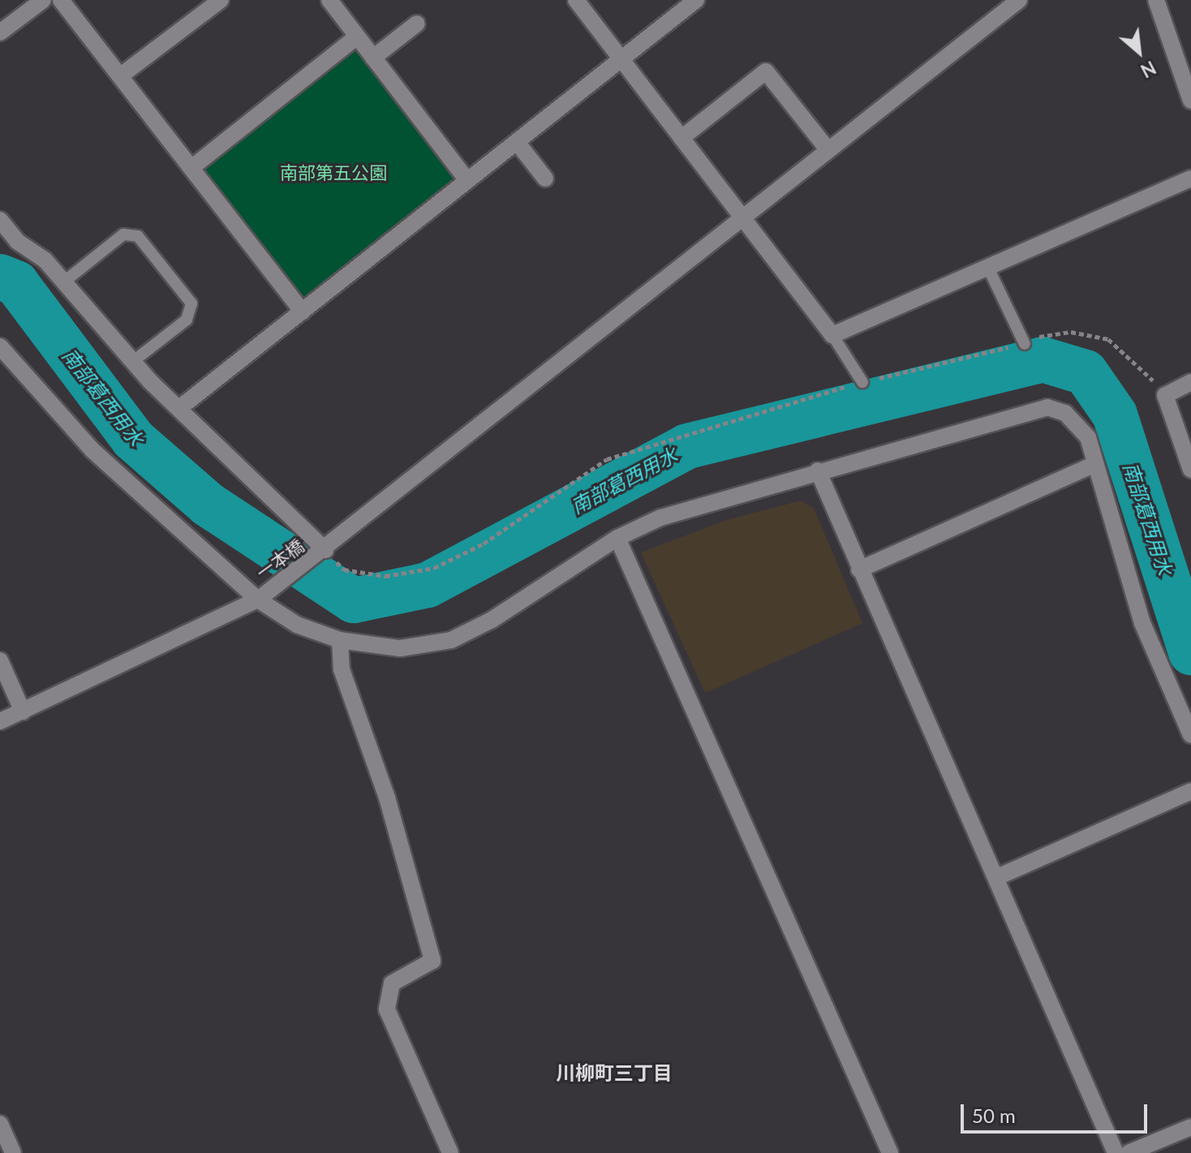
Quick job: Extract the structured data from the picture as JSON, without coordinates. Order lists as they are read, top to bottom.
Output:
{
  "streets": {
    "street": ["一本橋"]
  },
  "districts": ["川柳町三丁目"],
  "water": ["南部葛西用水"],
  "parks": ["南部第五公園"],
  "scale_bar": "50 m",
  "north": "bottom right"
}
